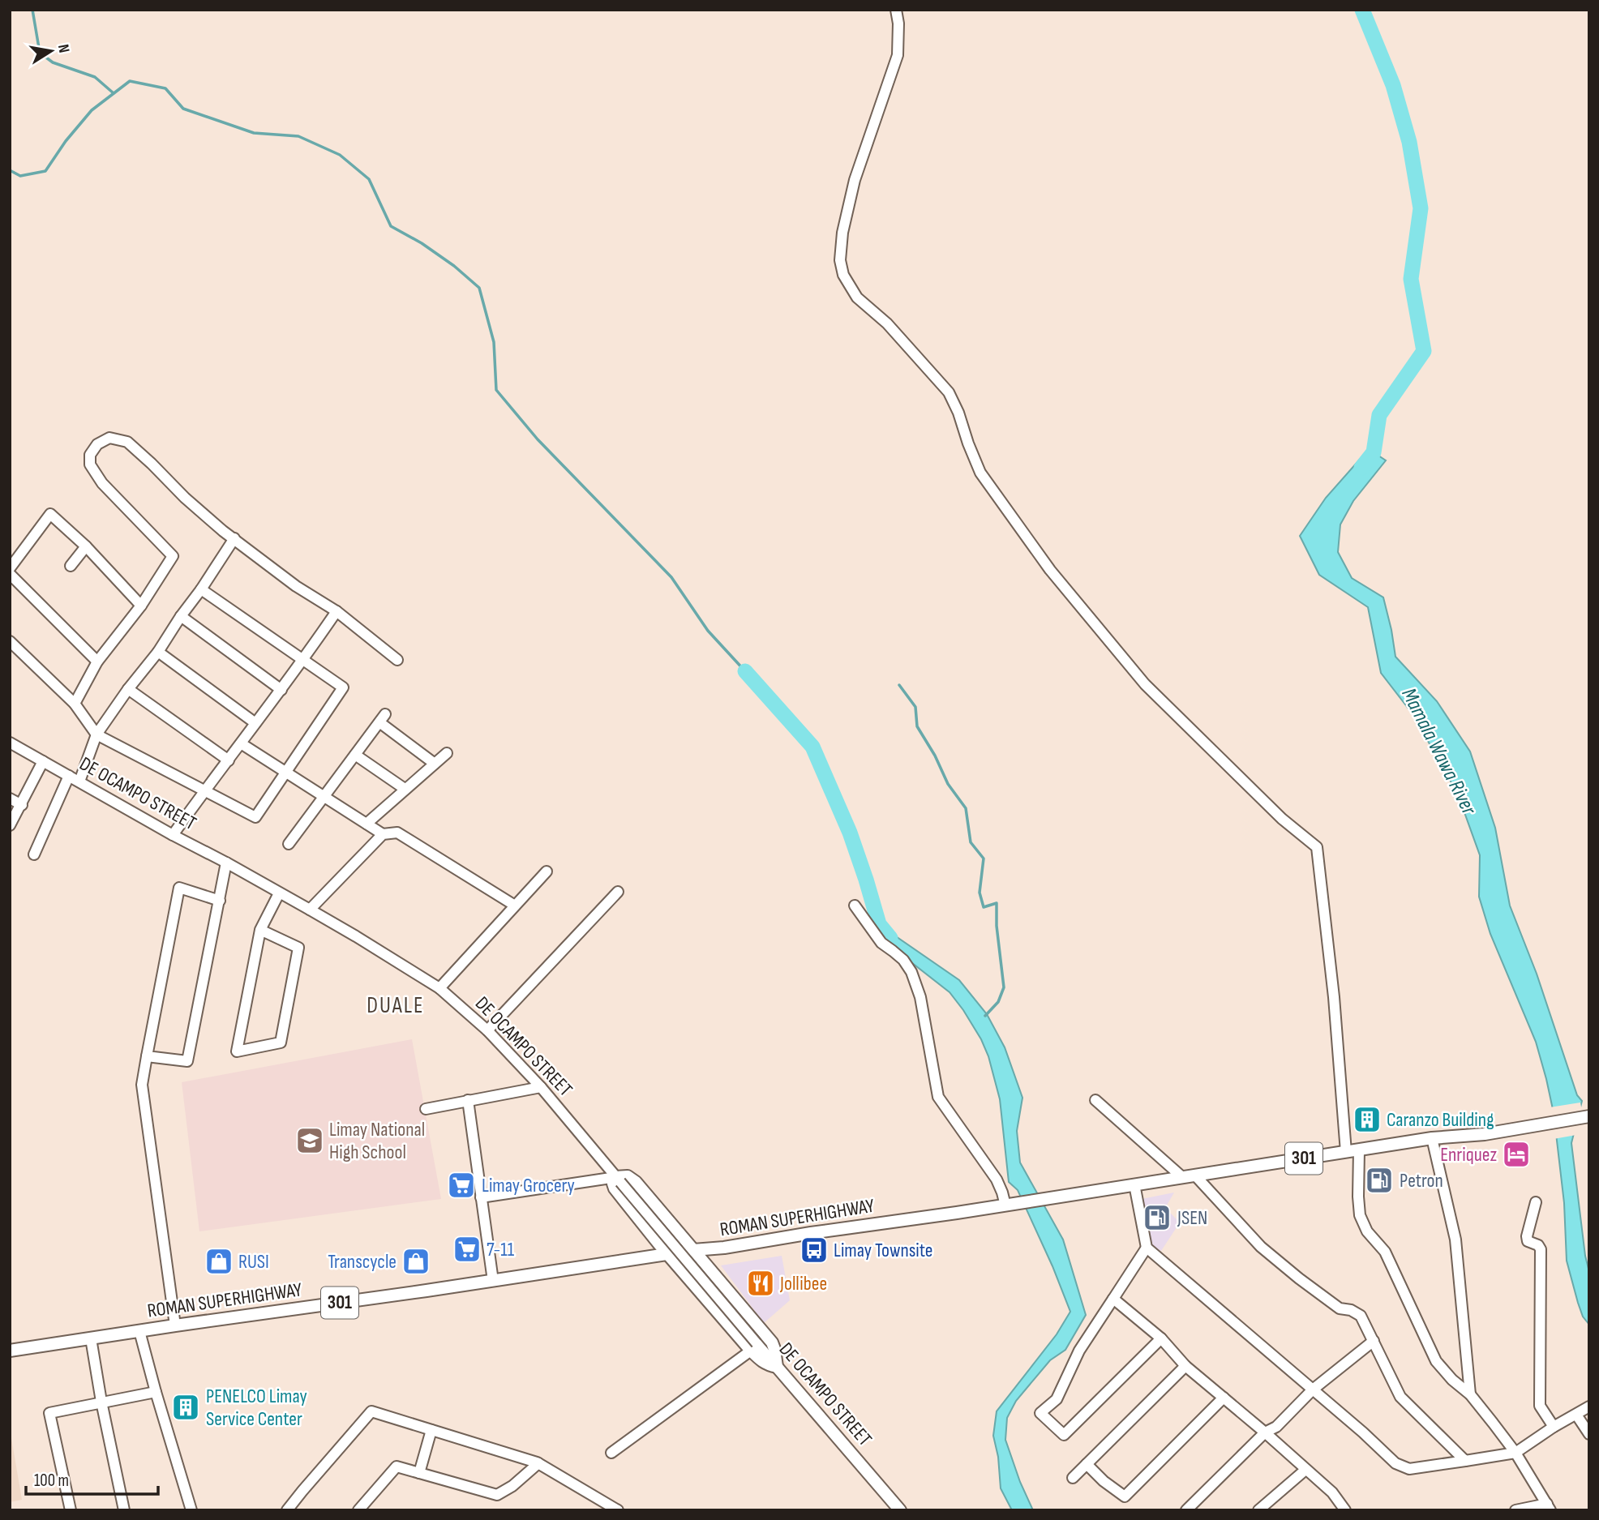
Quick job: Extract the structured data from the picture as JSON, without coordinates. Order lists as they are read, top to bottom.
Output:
{
  "streets": {
    "main road": ["DE OCAMPO STREET", "301", "ROMAN SUPERHIGHWAY"]
  },
  "districts": ["DUALE"],
  "water": ["Mamala Wawa River"],
  "places": {
    "building": ["Caranzo Building", "PENELCO Limay Service Center"],
    "school or university": ["Limay National High School"],
    "hotel": ["Enriquez"],
    "fuel station": ["Petron", "JSEN"],
    "supermarket": ["Limay Grocery", "7-11"],
    "bus stop": ["Limay Townsite"],
    "shop": ["RUSI", "Transcycle"],
    "restaurant": ["Jollibee"]
  },
  "scale_bar": "100 m",
  "north": "right"
}
